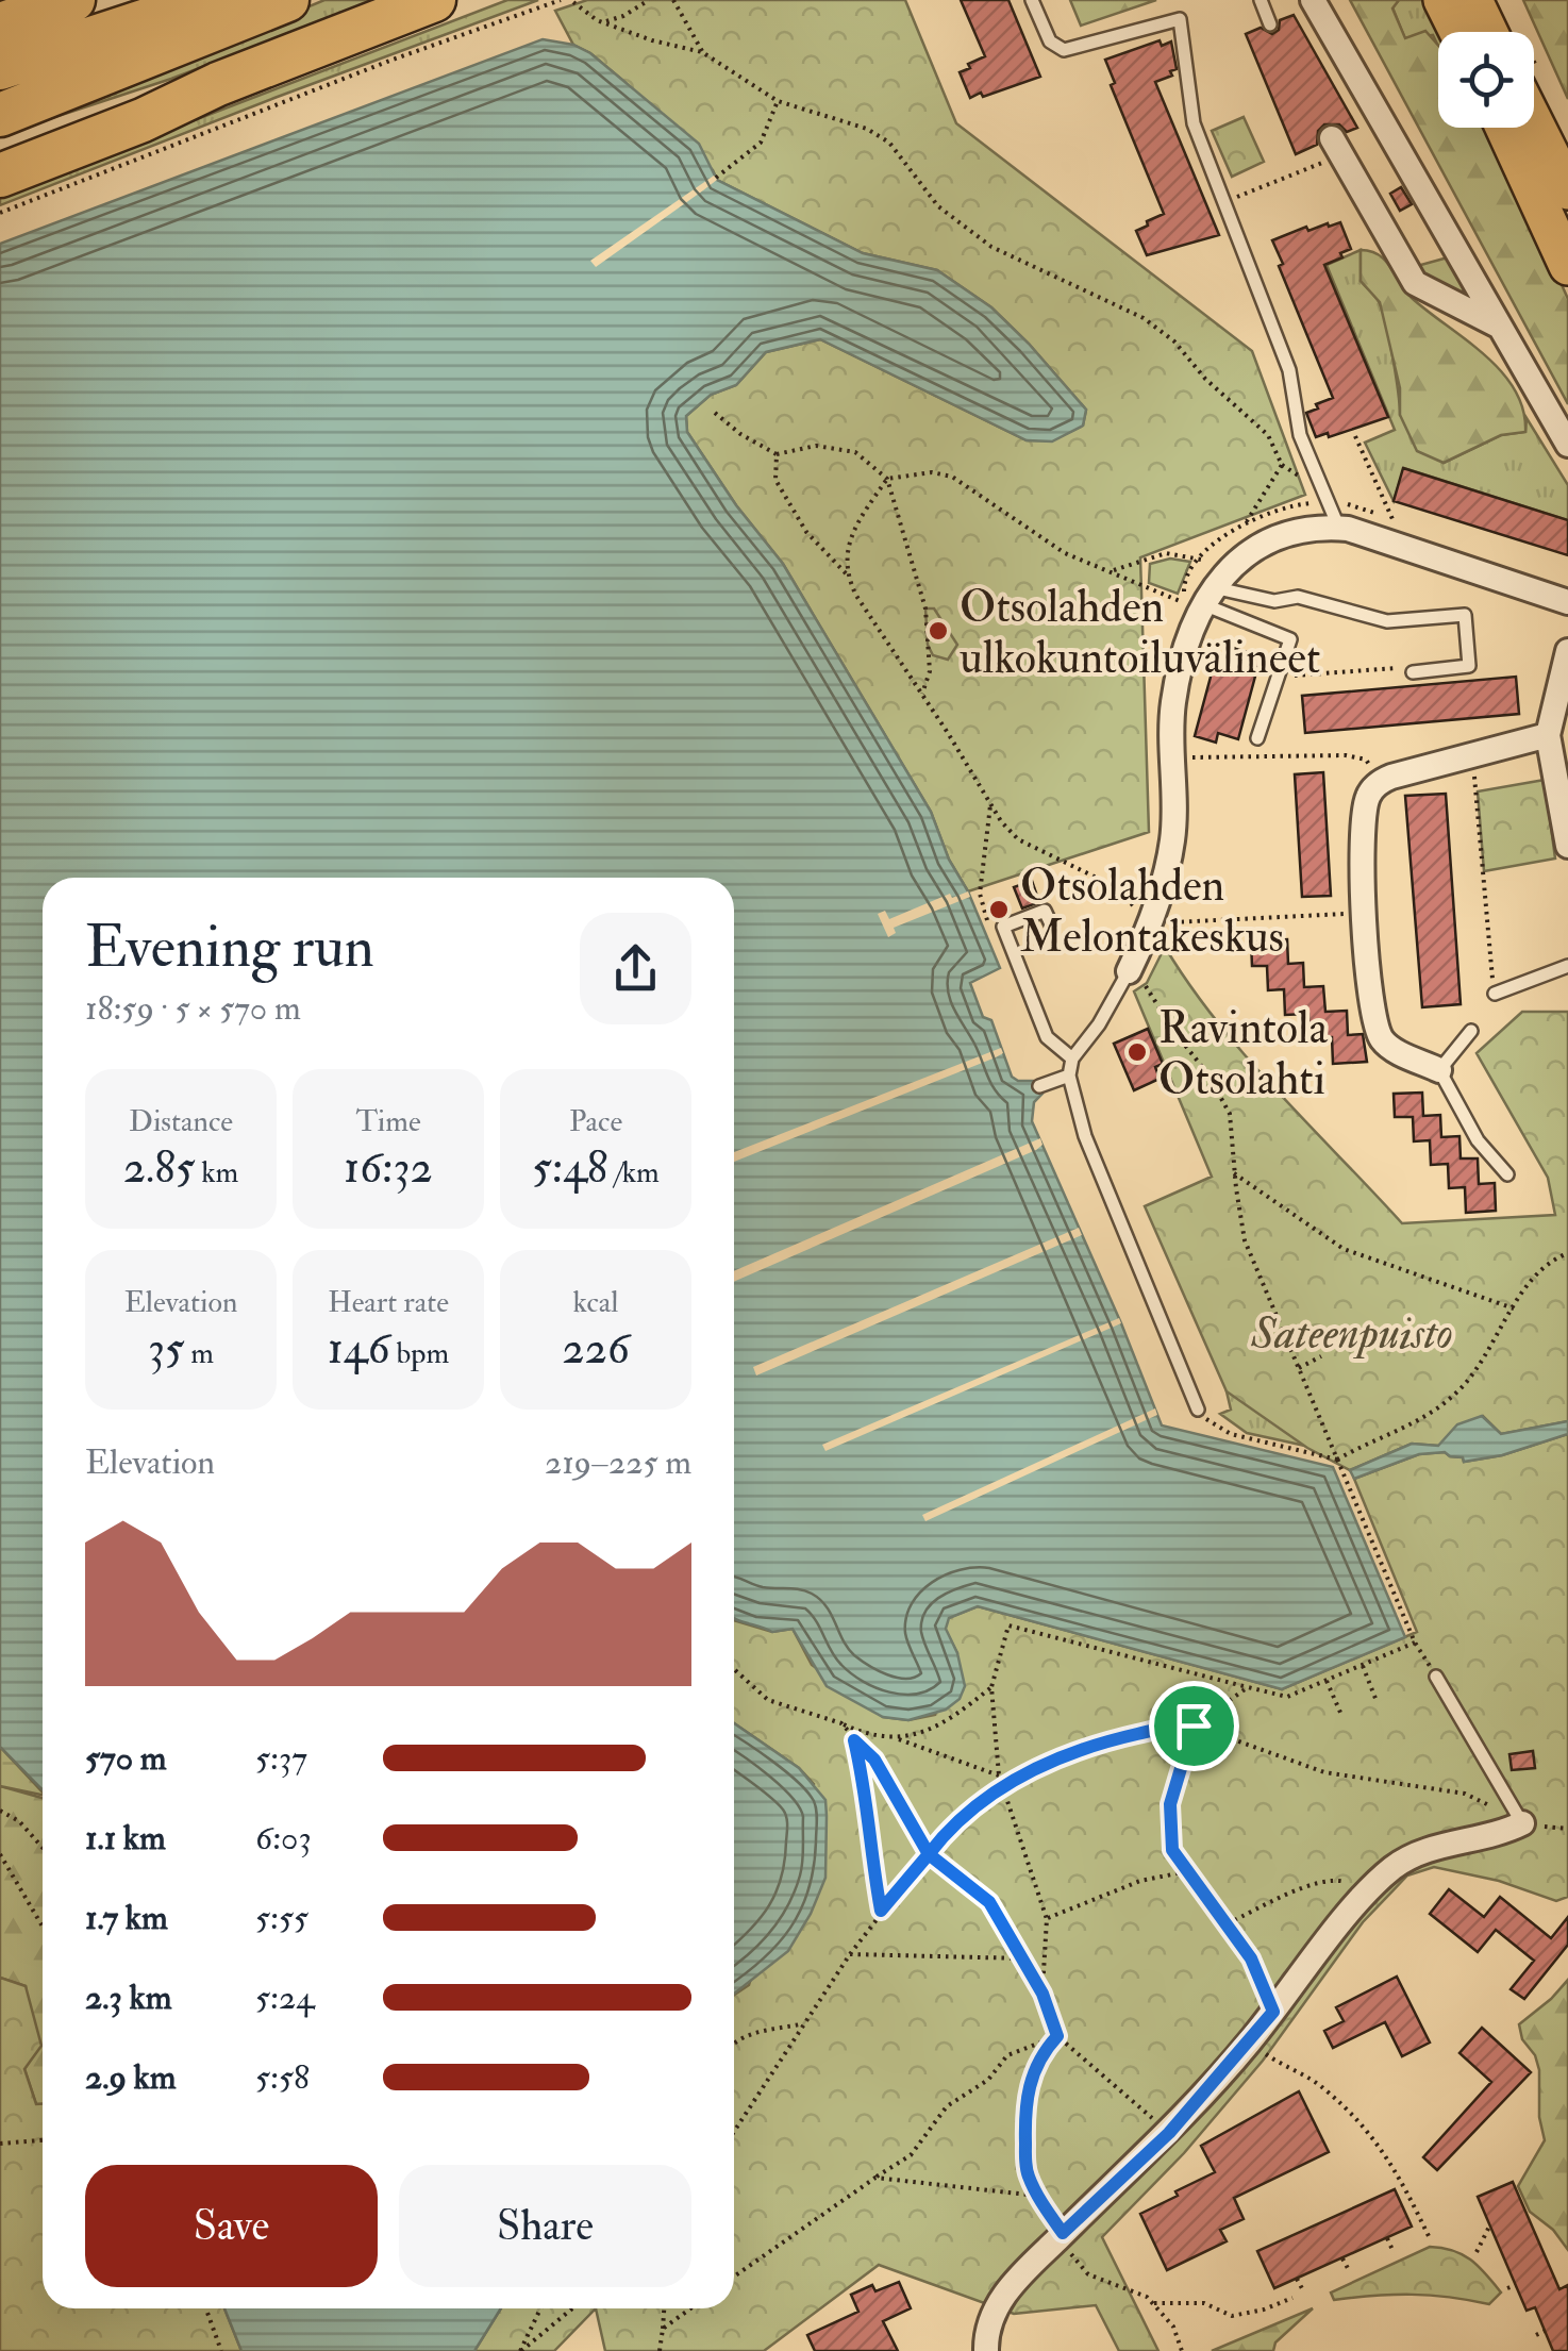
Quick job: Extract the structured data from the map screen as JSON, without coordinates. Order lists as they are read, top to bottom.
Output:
{
  "parks": ["Sateenpuisto"],
  "places": ["Otsolahden ulkokuntoiluvälineet", "Otsolahden Melontakeskus", "Ravintola Otsolahti"],
  "page": {
    "heading": ["Evening run", "18:59 · 5 × 570 m"],
    "stats": [
      ["Distance", "2.85 km"],
      ["Time", "16:32"],
      ["Pace", "5:48 /km"],
      ["Elevation", "35 m"],
      ["Heart rate", "146 bpm"],
      ["kcal", "226"]
    ],
    "chart": ["Elevation", "219–225 m"],
    "list": [
      {
        "name": "570 m",
        "note": "5:37"
      },
      {
        "name": "1.1 km",
        "note": "6:03"
      },
      {
        "name": "1.7 km",
        "note": "5:55"
      },
      {
        "name": "2.3 km",
        "note": "5:24"
      },
      {
        "name": "2.9 km",
        "note": "5:58"
      }
    ],
    "buttons": ["Save", "Share"]
  }
}
